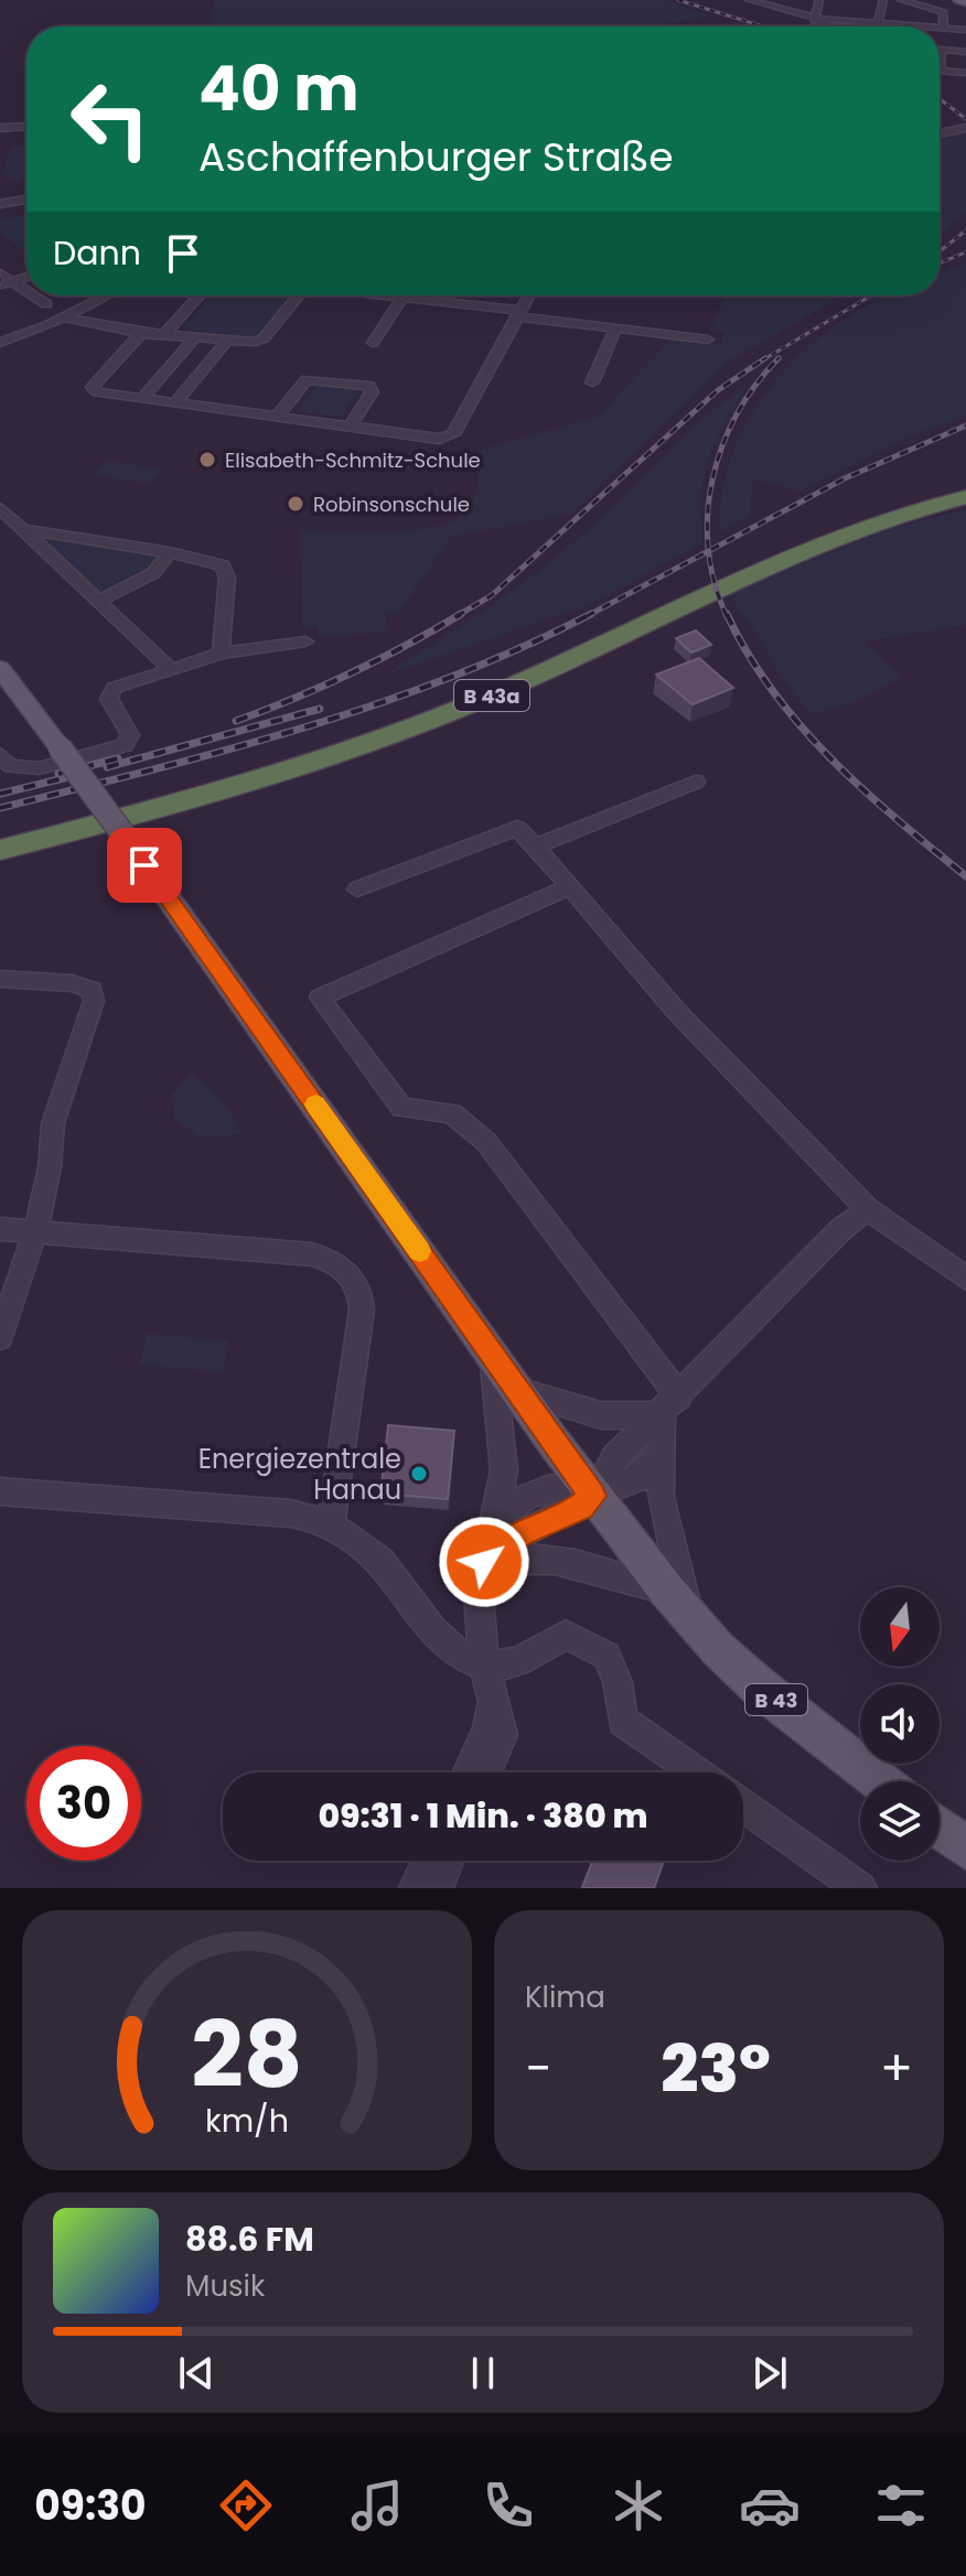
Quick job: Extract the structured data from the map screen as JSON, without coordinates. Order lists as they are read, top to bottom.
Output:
{
  "streets": {
    "highway": ["B 43a"],
    "main road": ["B 43"]
  },
  "places": ["Elisabeth-Schmitz-Schule", "Robinsonschule", "Energiezentrale Hanau"],
  "north": "bottom",
  "page": {
    "turn": ["40 m", "Aschaffenburger Straße"],
    "then": "Dann",
    "limit": "30",
    "trip": "09:31 · 1 Min. · 380 m",
    "tile": "Klima",
    "heat": ["−", "23°", "+"],
    "song": ["88.6 FM", "Musik"],
    "tabs": "09:30",
    "gauge": ["28", "km/h"]
  }
}
